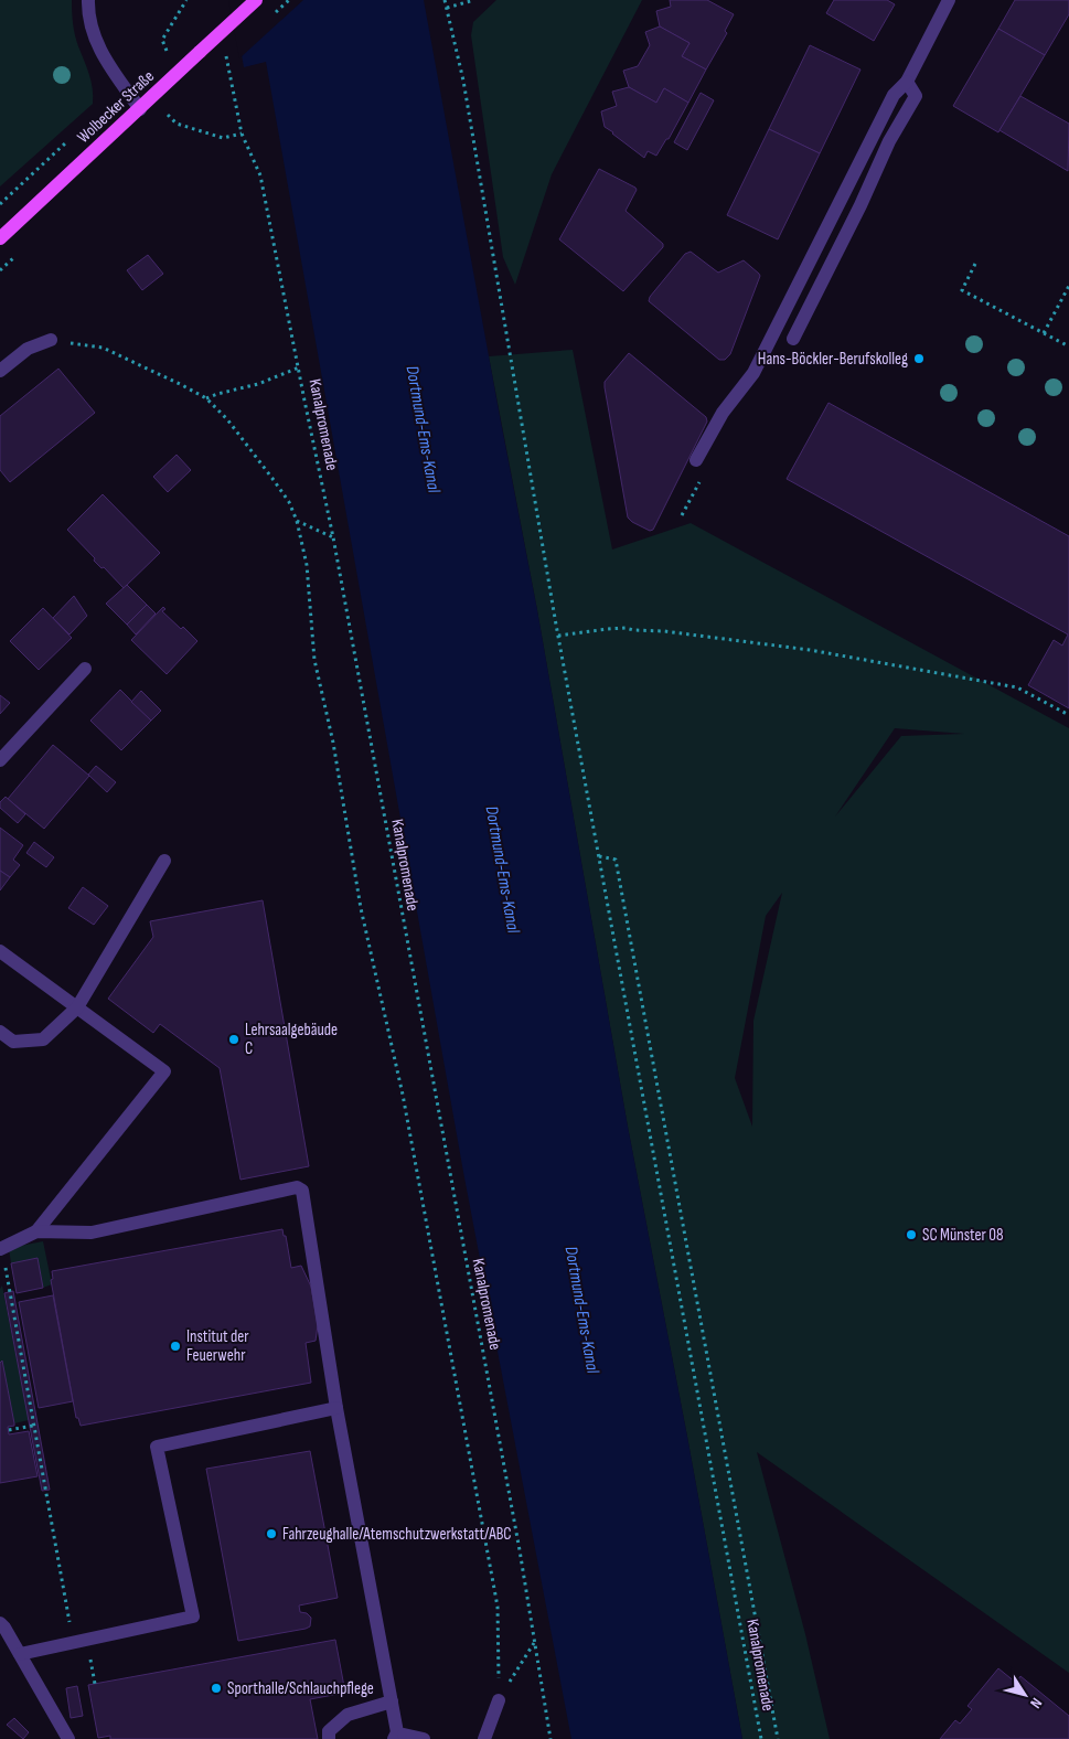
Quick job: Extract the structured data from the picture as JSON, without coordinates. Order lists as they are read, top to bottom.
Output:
{
  "streets": {
    "main road": ["Wolbecker Straße"],
    "path": ["Kanalpromenade"]
  },
  "water": ["Dortmund-Ems-Kanal"],
  "places": [
    "Hans-Böckler-Berufskolleg",
    "Lehrsaalgebäude C",
    "SC Münster 08",
    "Institut der Feuerwehr",
    "Fahrzeughalle/Atemschutzwerkstatt/ABC",
    "Sporthalle/Schlauchpflege"
  ],
  "north": "bottom right"
}
